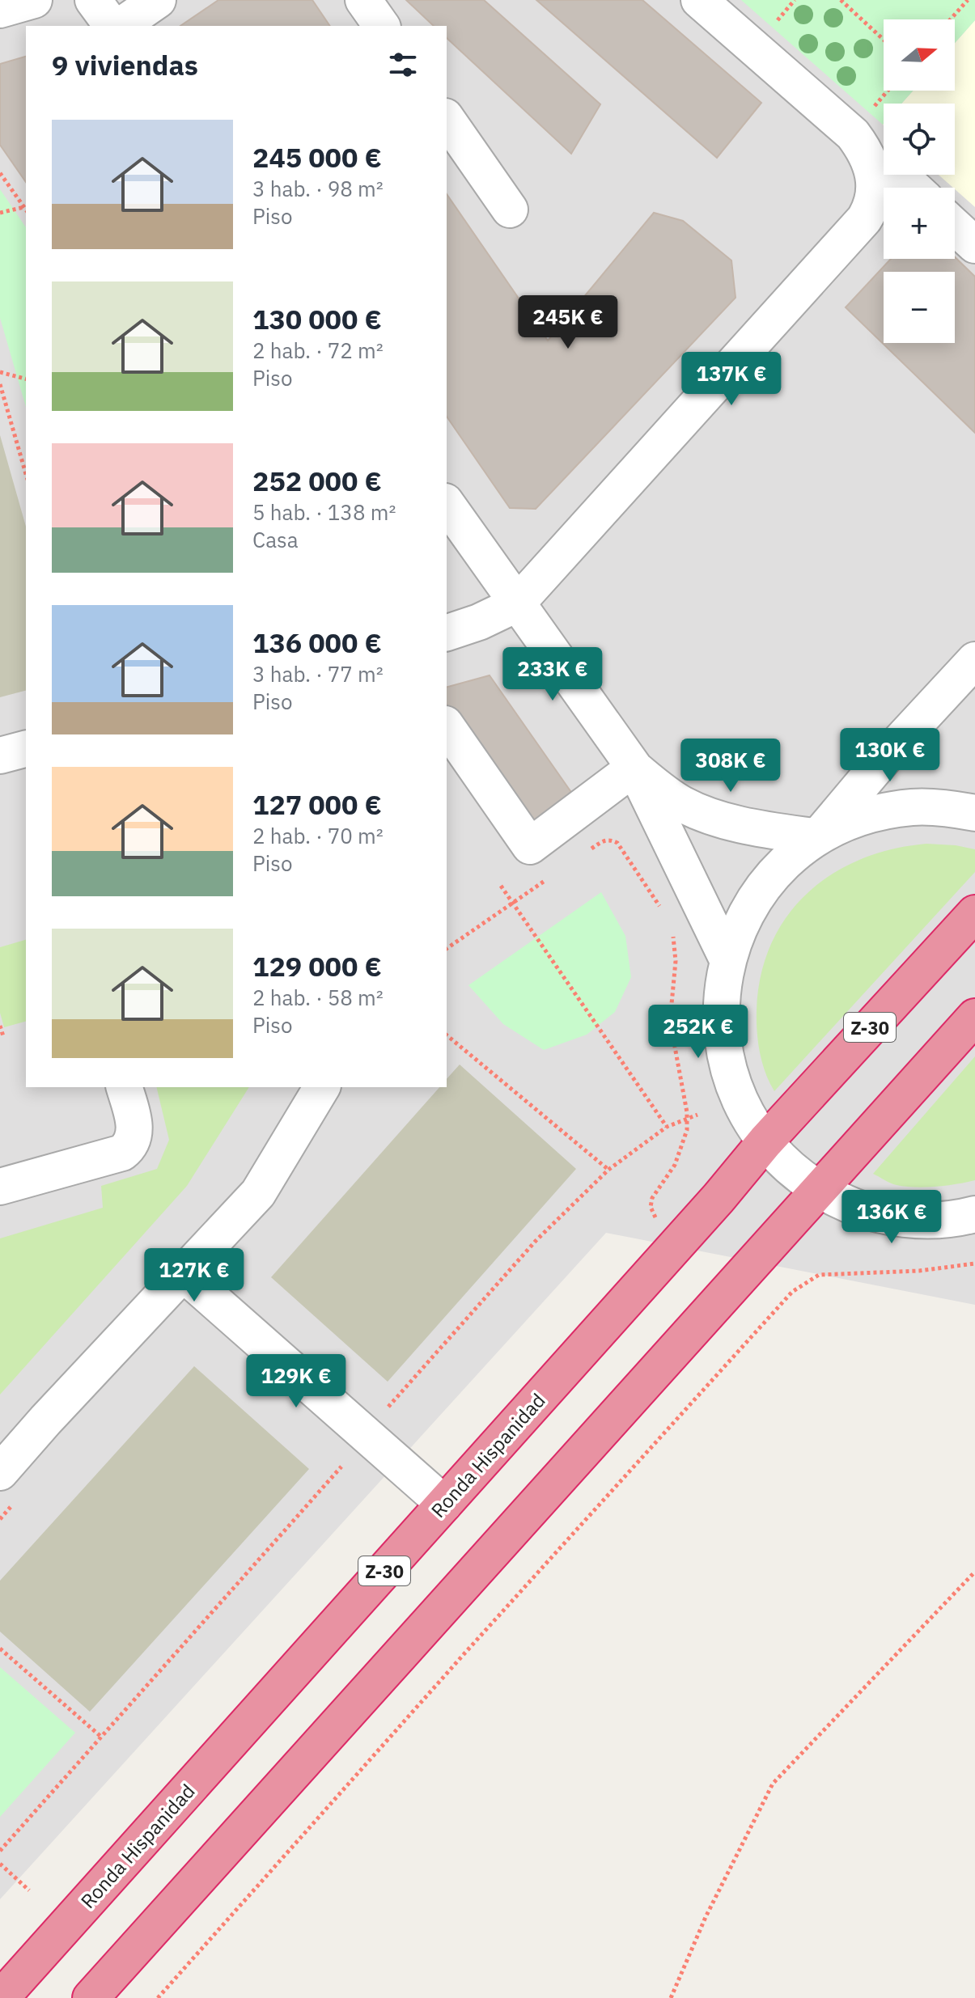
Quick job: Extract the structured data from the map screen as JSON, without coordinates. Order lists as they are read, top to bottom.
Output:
{
  "streets": {
    "highway": ["Z-30", "Ronda Hispanidad"]
  },
  "north": "right",
  "page": {
    "map_buttons": ["+", "−"],
    "heading": "9 viviendas",
    "list": [
      {
        "name": "245 000 €",
        "note": "3 hab. · 98 m² · Piso"
      },
      {
        "name": "130 000 €",
        "note": "2 hab. · 72 m² · Piso"
      },
      {
        "name": "252 000 €",
        "note": "5 hab. · 138 m² · Casa"
      },
      {
        "name": "136 000 €",
        "note": "3 hab. · 77 m² · Piso"
      },
      {
        "name": "127 000 €",
        "note": "2 hab. · 70 m² · Piso"
      },
      {
        "name": "129 000 €",
        "note": "2 hab. · 58 m² · Piso"
      }
    ],
    "price": [
      "245K €",
      "137K €",
      "233K €",
      "130K €",
      "308K €",
      "252K €",
      "136K €",
      "127K €",
      "129K €"
    ]
  }
}
